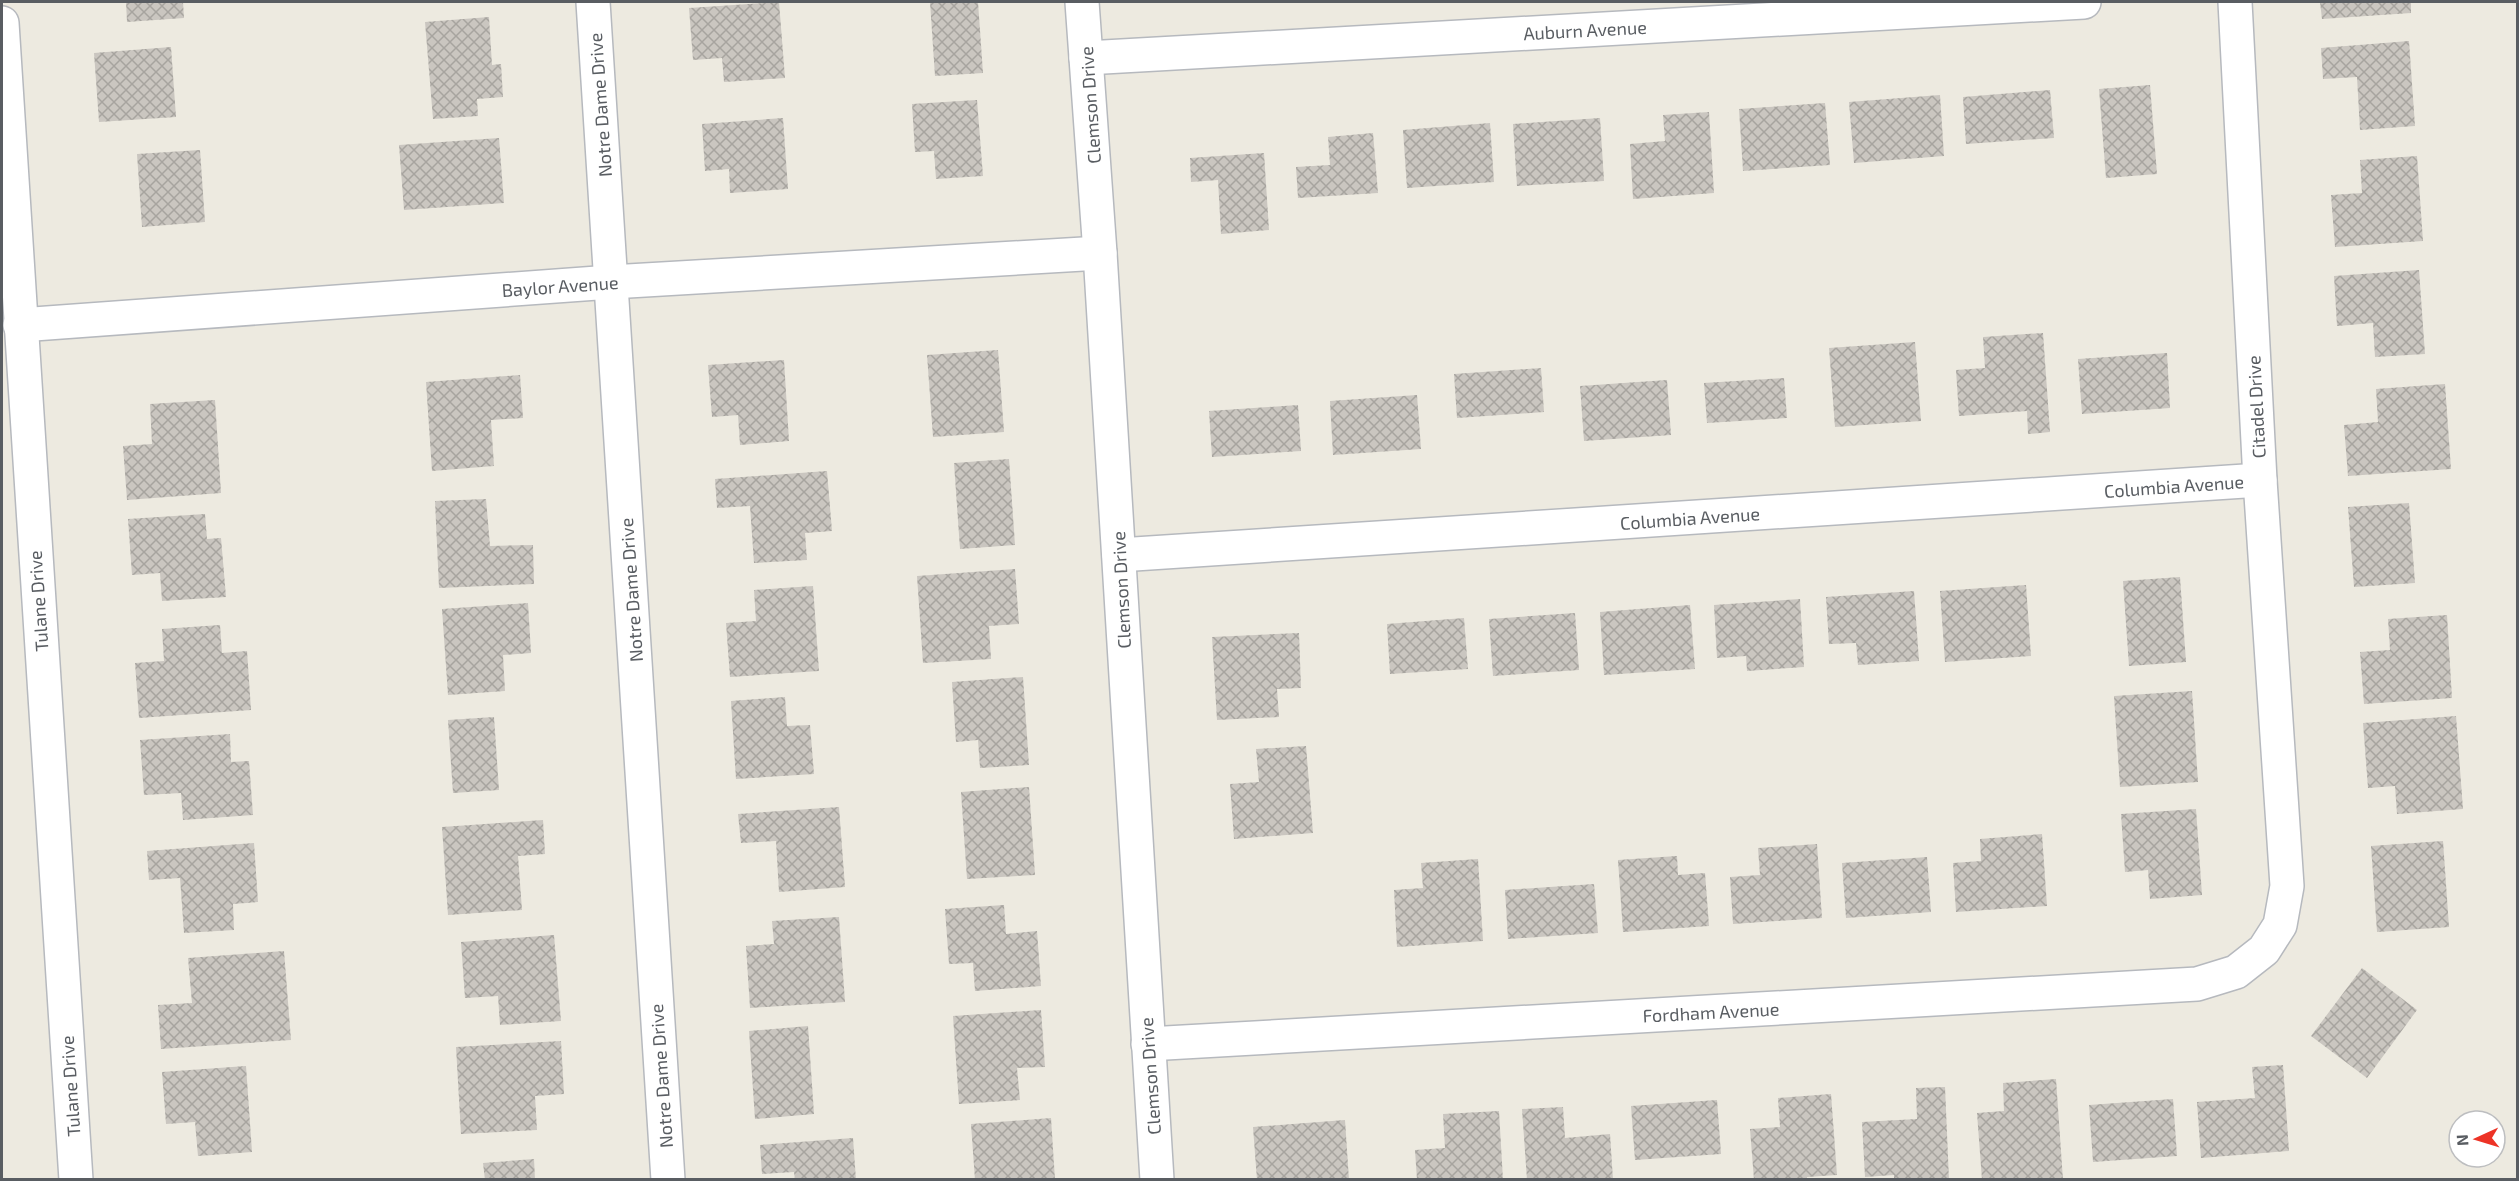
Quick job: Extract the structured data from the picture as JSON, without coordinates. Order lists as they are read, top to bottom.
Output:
{
  "streets": {
    "street": [
      "Auburn Avenue",
      "Notre Dame Drive",
      "Clemson Drive",
      "Baylor Avenue",
      "Citadel Drive",
      "Columbia Avenue",
      "Tulane Drive",
      "Fordham Avenue"
    ]
  },
  "crossings": [
    ["Auburn Avenue", "Clemson Drive"],
    ["Notre Dame Drive", "Baylor Avenue"],
    ["Clemson Drive", "Baylor Avenue"],
    ["Clemson Drive", "Columbia Avenue"],
    ["Clemson Drive", "Fordham Avenue"],
    ["Baylor Avenue", "Tulane Drive"],
    ["Citadel Drive", "Columbia Avenue"],
    ["Citadel Drive", "Fordham Avenue"]
  ],
  "north": "left"
}
